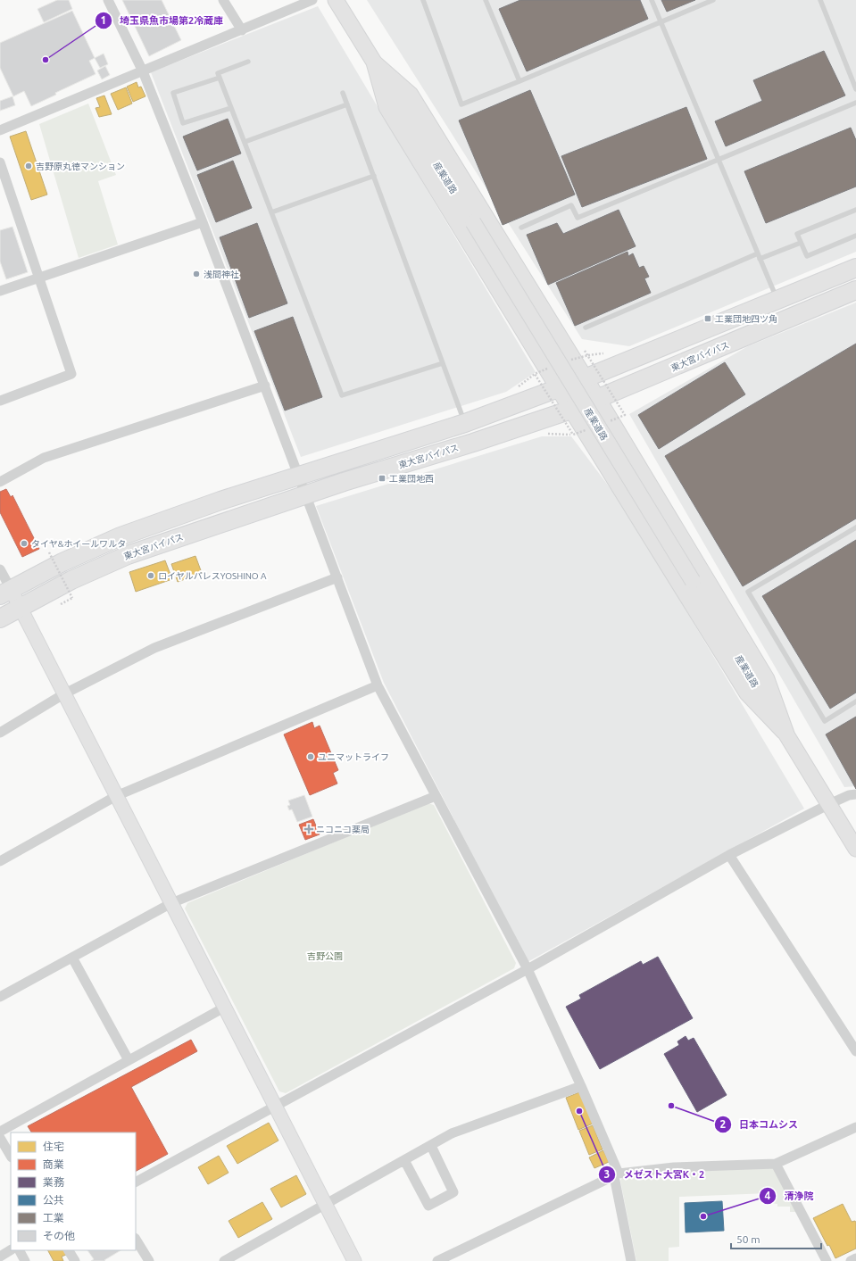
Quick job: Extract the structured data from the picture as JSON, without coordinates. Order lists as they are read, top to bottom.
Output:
{
  "streets": {
    "highway": ["東大宮バイパス"],
    "main road": ["産業道路"]
  },
  "parks": ["吉野公園"],
  "places": {
    "other": [
      "埼玉県魚市場第2冷蔵庫",
      "吉野原丸徳マンション",
      "浅間神社",
      "タイヤ&ホイールワルタ",
      "ロイヤルパレスYOSHINO A",
      "ユニマットライフ",
      "日本コムシス",
      "メゼスト大宮K・2",
      "清浄院"
    ],
    "transit": ["工業団地四ツ角", "工業団地西"],
    "health": ["ニコニコ薬局"]
  },
  "legend": [
    "住宅",
    "商業",
    "業務",
    "公共",
    "工業",
    "その他"
  ],
  "scale_bar": "50 m"
}
